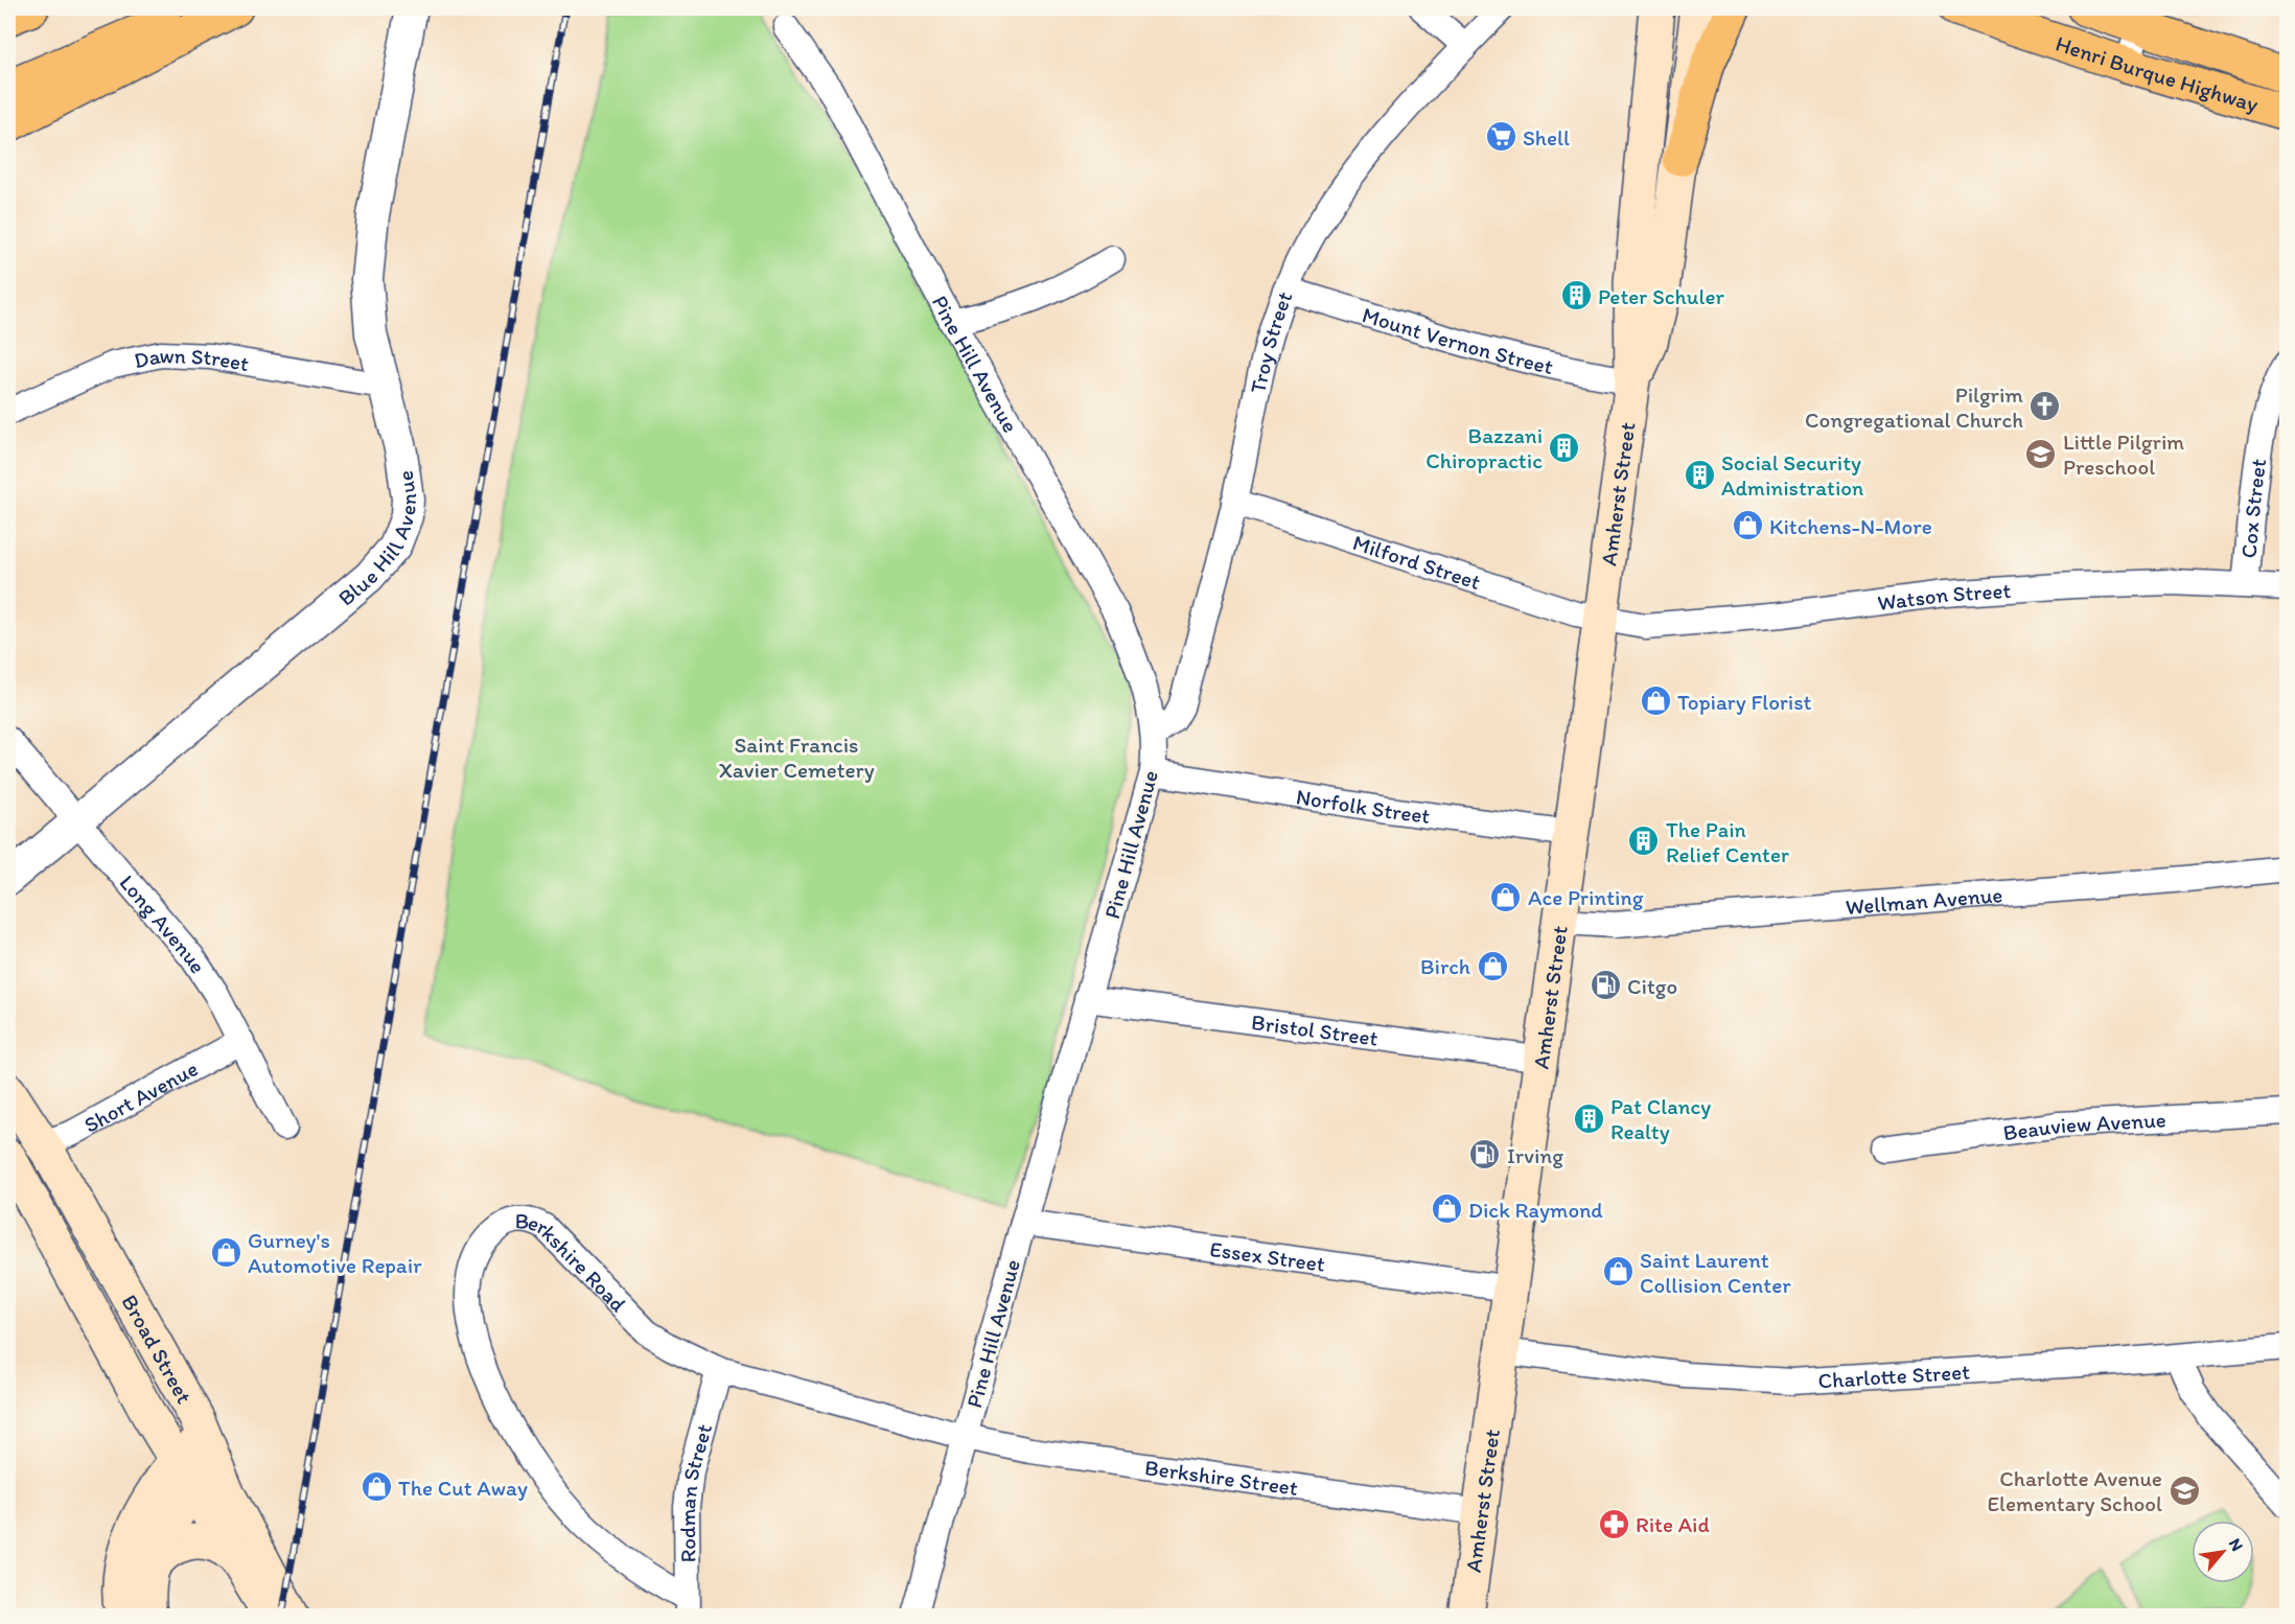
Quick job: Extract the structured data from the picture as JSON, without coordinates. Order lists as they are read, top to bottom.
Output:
{
  "streets": {
    "main road": ["Henri Burque Highway", "Amherst Street", "Broad Street"],
    "street": [
      "Mount Vernon Street",
      "Troy Street",
      "Dawn Street",
      "Pine Hill Avenue",
      "Cox Street",
      "Blue Hill Avenue",
      "Milford Street",
      "Watson Street",
      "Norfolk Street",
      "Wellman Avenue",
      "Long Avenue",
      "Bristol Street",
      "Short Avenue",
      "Beauview Avenue",
      "Essex Street",
      "Berkshire Road",
      "Charlotte Street",
      "Berkshire Street",
      "Rodman Street"
    ]
  },
  "crossings": [
    ["Mount Vernon Street", "Troy Street"],
    ["Mount Vernon Street", "Amherst Street"],
    ["Troy Street", "Pine Hill Avenue"],
    ["Troy Street", "Milford Street"],
    ["Dawn Street", "Blue Hill Avenue"],
    ["Pine Hill Avenue", "Norfolk Street"],
    ["Pine Hill Avenue", "Bristol Street"],
    ["Pine Hill Avenue", "Essex Street"],
    ["Pine Hill Avenue", "Berkshire Road"],
    ["Pine Hill Avenue", "Berkshire Street"],
    ["Amherst Street", "Milford Street"],
    ["Amherst Street", "Watson Street"],
    ["Amherst Street", "Norfolk Street"],
    ["Amherst Street", "Wellman Avenue"],
    ["Amherst Street", "Bristol Street"],
    ["Amherst Street", "Essex Street"],
    ["Amherst Street", "Charlotte Street"],
    ["Amherst Street", "Berkshire Street"],
    ["Cox Street", "Watson Street"],
    ["Blue Hill Avenue", "Long Avenue"],
    ["Milford Street", "Watson Street"],
    ["Long Avenue", "Short Avenue"],
    ["Short Avenue", "Broad Street"],
    ["Berkshire Road", "Berkshire Street"],
    ["Berkshire Road", "Rodman Street"]
  ],
  "parks": ["Saint Francis Xavier Cemetery"],
  "places": {
    "supermarket": ["Shell"],
    "building": [
      "Peter Schuler",
      "Bazzani Chiropractic",
      "Social Security Administration",
      "The Pain Relief Center",
      "Pat Clancy Realty"
    ],
    "church": ["Pilgrim Congregational Church"],
    "school or university": ["Little Pilgrim Preschool", "Charlotte Avenue Elementary School"],
    "shop": [
      "Kitchens-N-More",
      "Topiary Florist",
      "Ace Printing",
      "Birch",
      "Dick Raymond",
      "Gurney's Automotive Repair",
      "Saint Laurent Collision Center",
      "The Cut Away"
    ],
    "fuel station": ["Citgo", "Irving"],
    "pharmacy": ["Rite Aid"]
  },
  "north": "top right"
}
